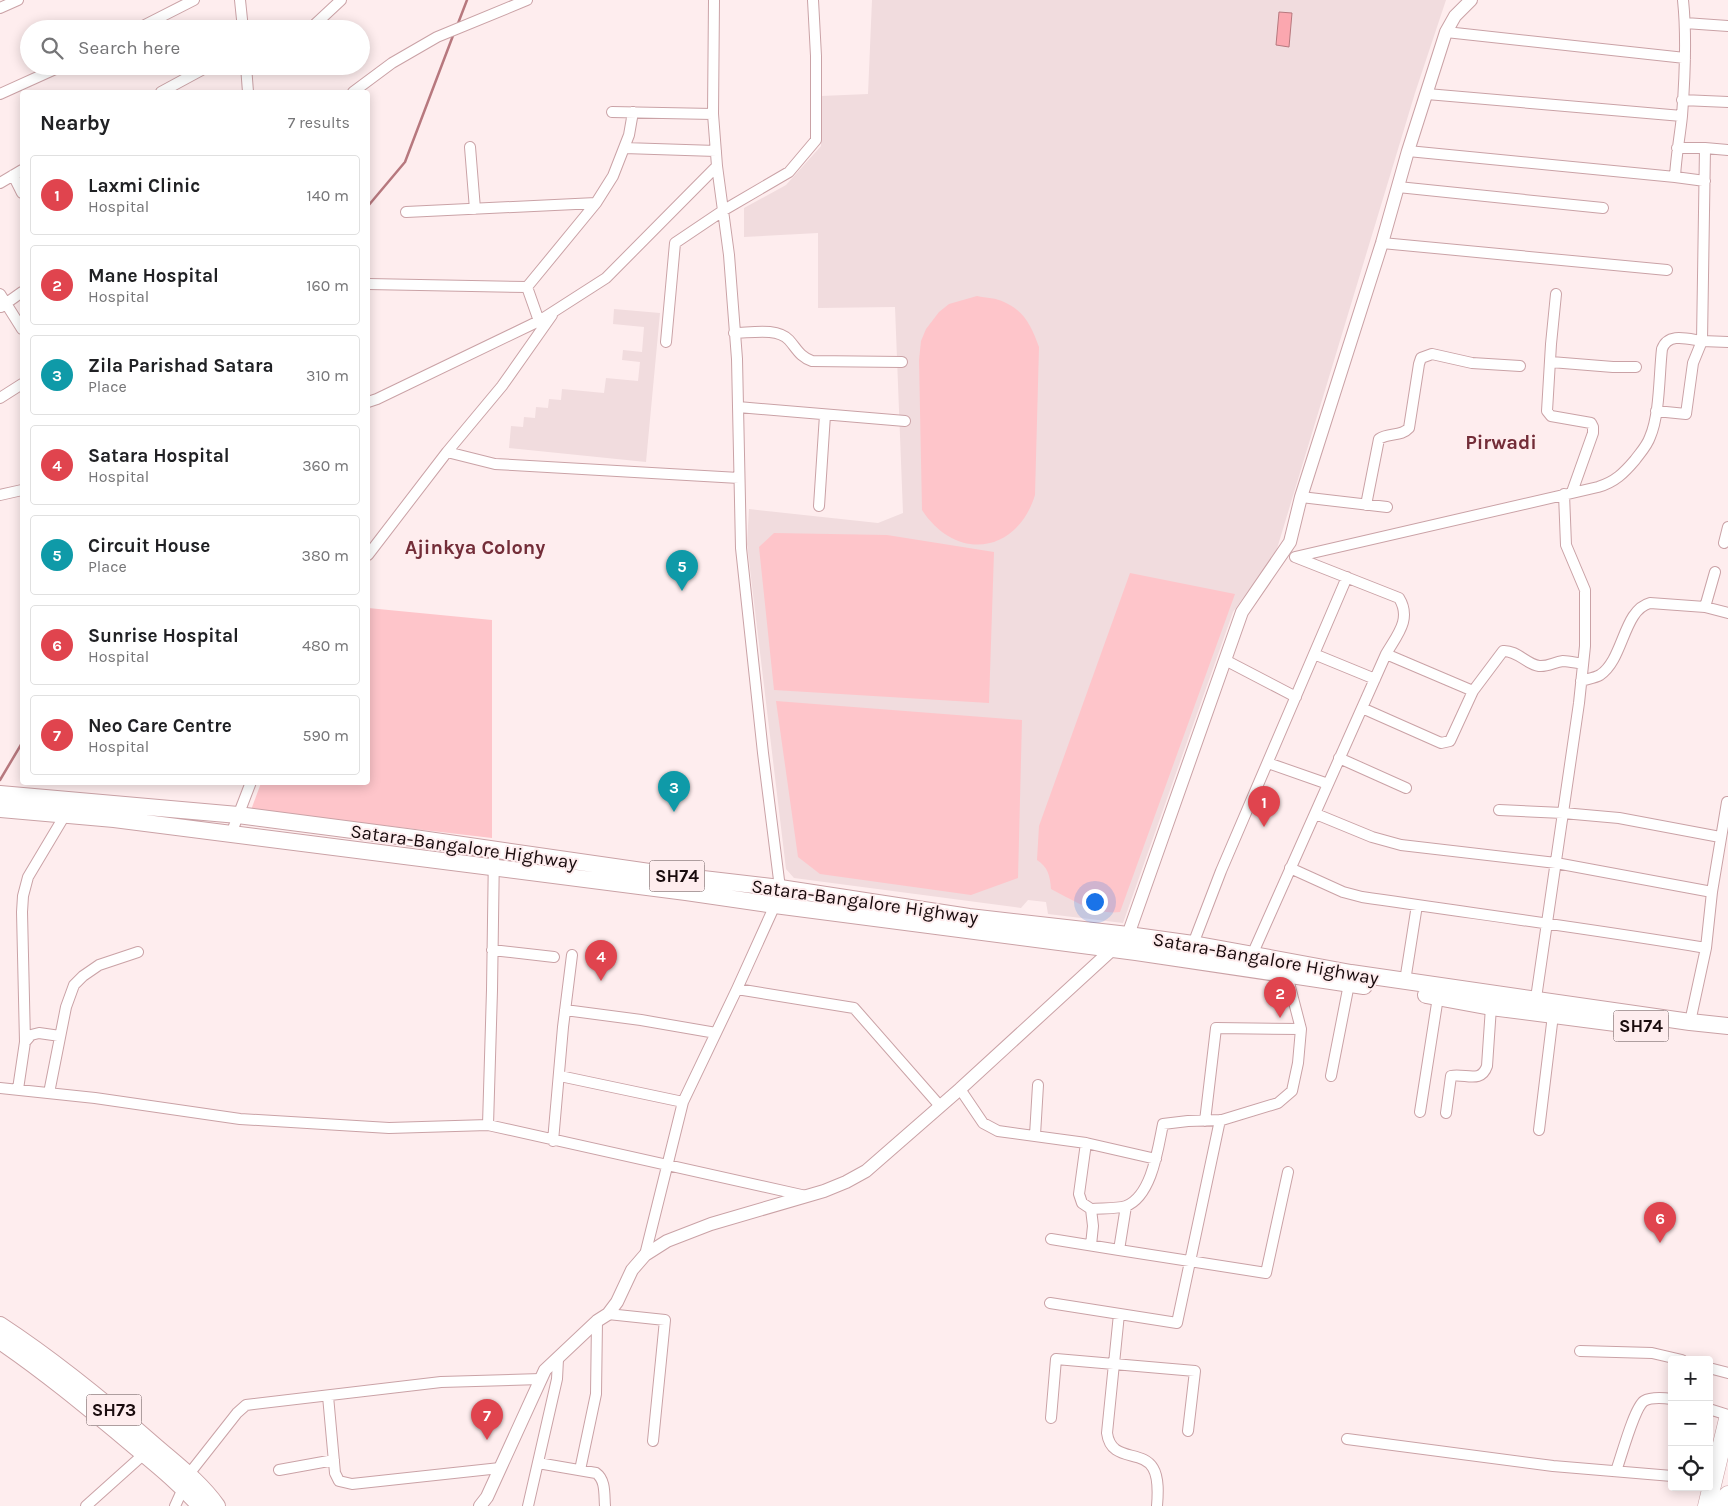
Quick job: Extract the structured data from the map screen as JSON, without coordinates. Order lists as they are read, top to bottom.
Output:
{
  "streets": {
    "main road": ["Satara-Bangalore Highway", "SH74", "SH73"]
  },
  "districts": ["Pirwadi", "Ajinkya Colony"],
  "page": {
    "search": "Search here",
    "heading": ["Nearby", "7 results"],
    "list": [
      {
        "mark": "1",
        "name": "Laxmi Clinic",
        "note": "Hospital",
        "value": "140 m"
      },
      {
        "mark": "2",
        "name": "Mane Hospital",
        "note": "Hospital",
        "value": "160 m"
      },
      {
        "mark": "3",
        "name": "Zila Parishad Satara",
        "note": "Place",
        "value": "310 m"
      },
      {
        "mark": "4",
        "name": "Satara Hospital",
        "note": "Hospital",
        "value": "360 m"
      },
      {
        "mark": "5",
        "name": "Circuit House",
        "note": "Place",
        "value": "380 m"
      },
      {
        "mark": "6",
        "name": "Sunrise Hospital",
        "note": "Hospital",
        "value": "480 m"
      },
      {
        "mark": "7",
        "name": "Neo Care Centre",
        "note": "Hospital",
        "value": "590 m"
      }
    ],
    "pins": [
      "5",
      "3",
      "1",
      "4",
      "2",
      "6",
      "7"
    ],
    "map_buttons": ["+", "−"]
  }
}
